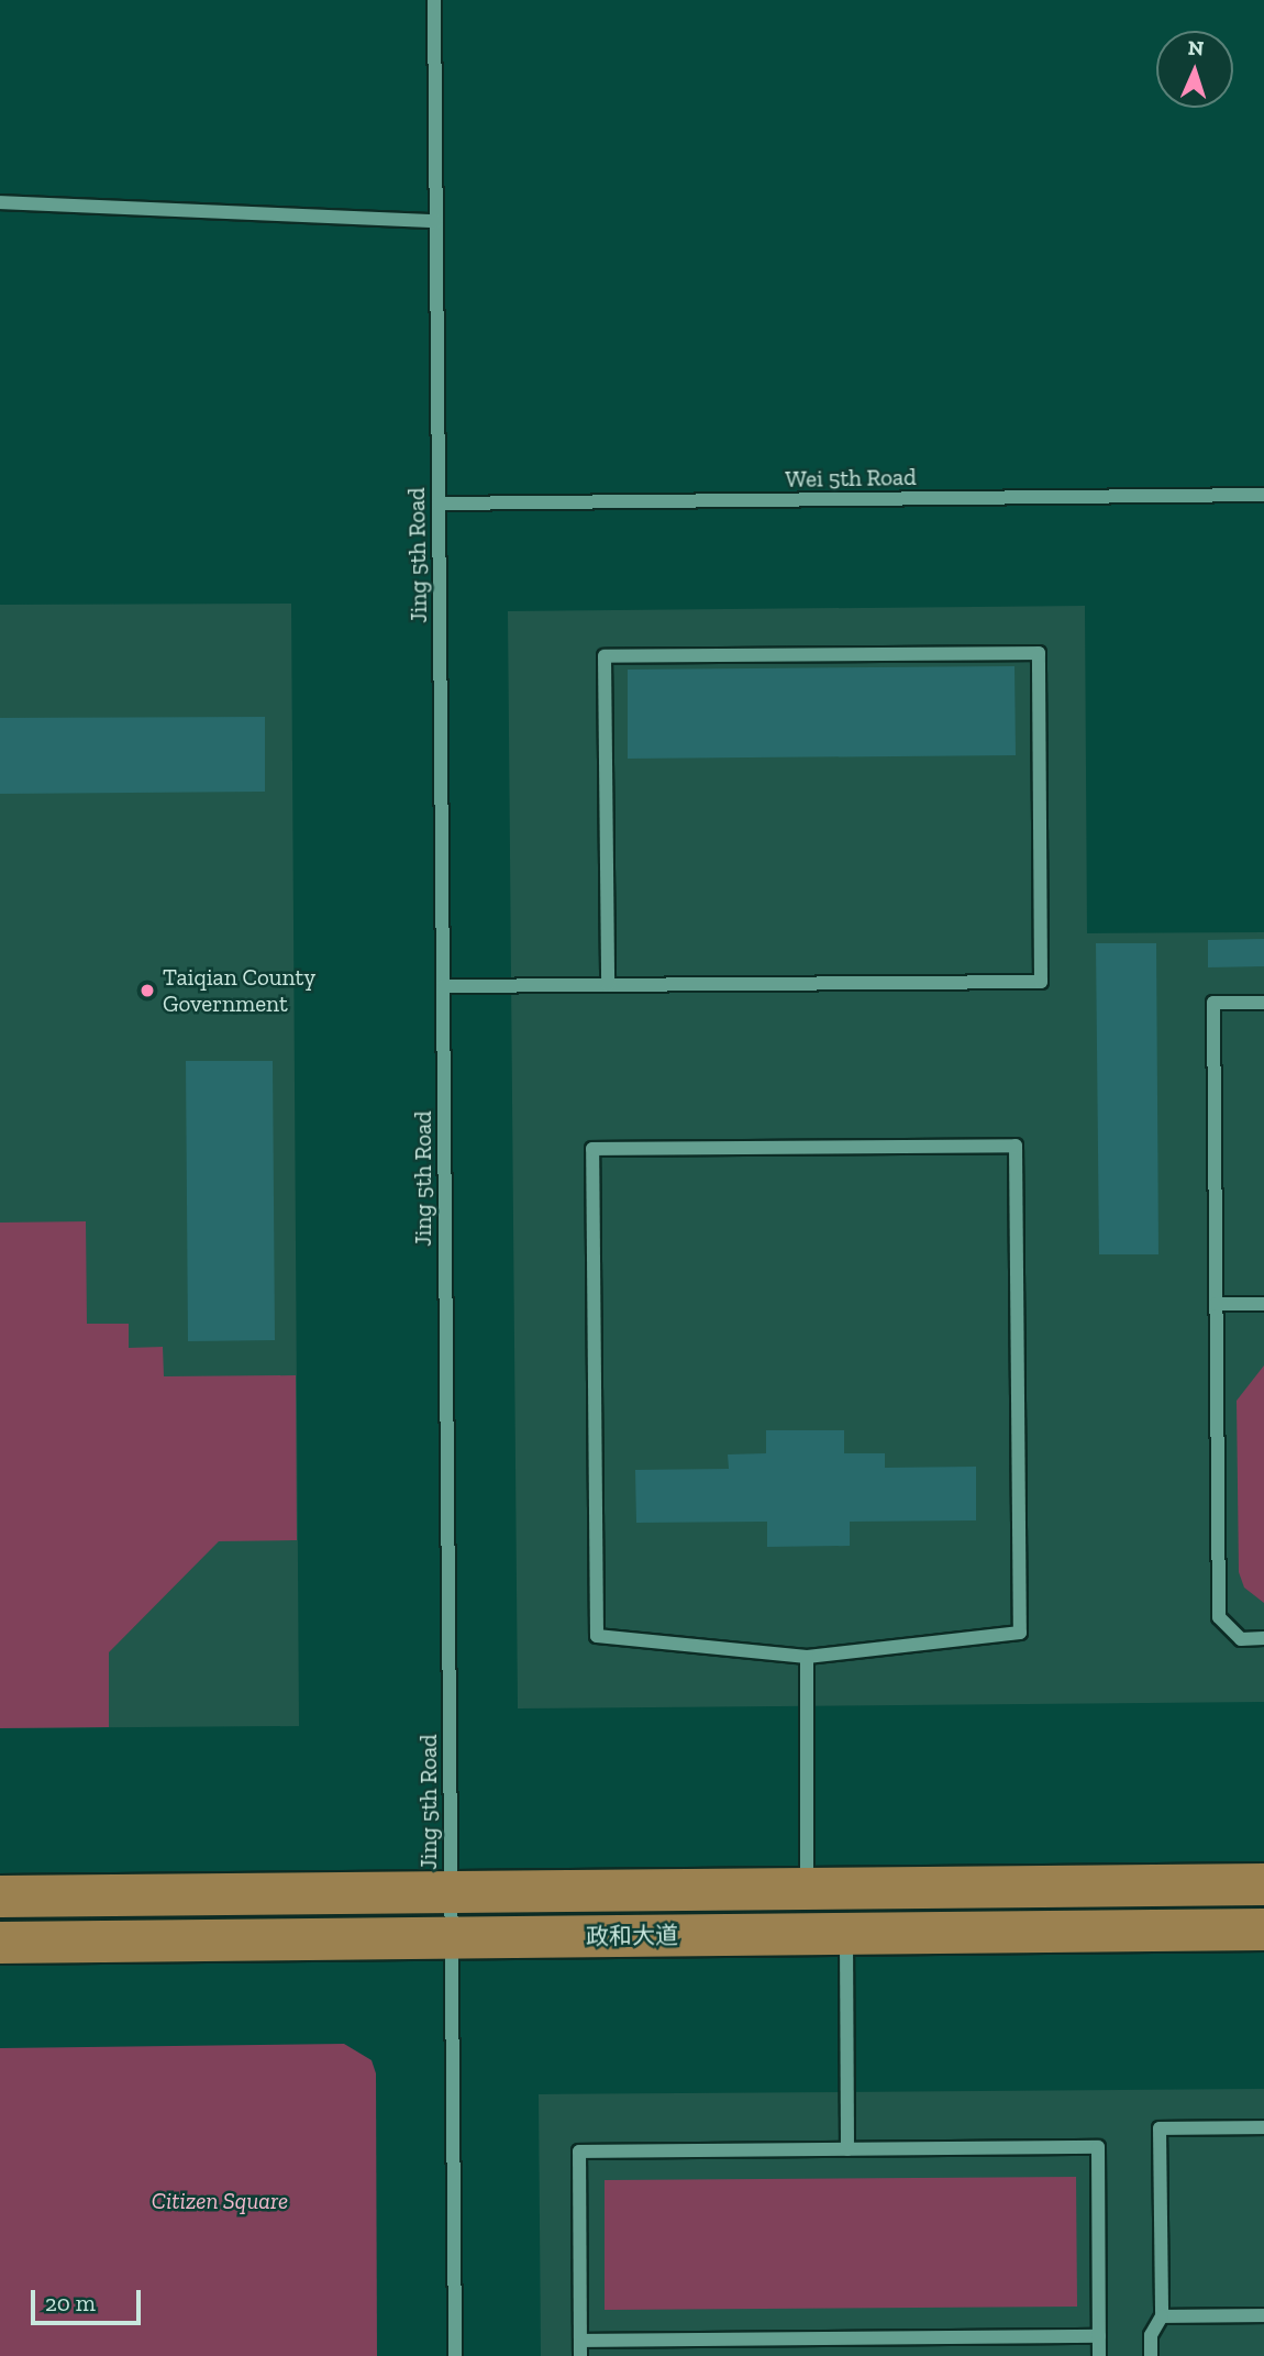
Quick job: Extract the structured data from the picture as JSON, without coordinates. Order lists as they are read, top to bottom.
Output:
{
  "streets": {
    "main road": ["政和大道"],
    "street": ["Wei 5th Road", "Jing 5th Road"]
  },
  "crossings": [
    ["Wei 5th Road", "Jing 5th Road"],
    ["Jing 5th Road", "政和大道"]
  ],
  "parks": ["Citizen Square"],
  "places": ["Taiqian County Government"],
  "scale_bar": "20 m",
  "north": "top"
}
